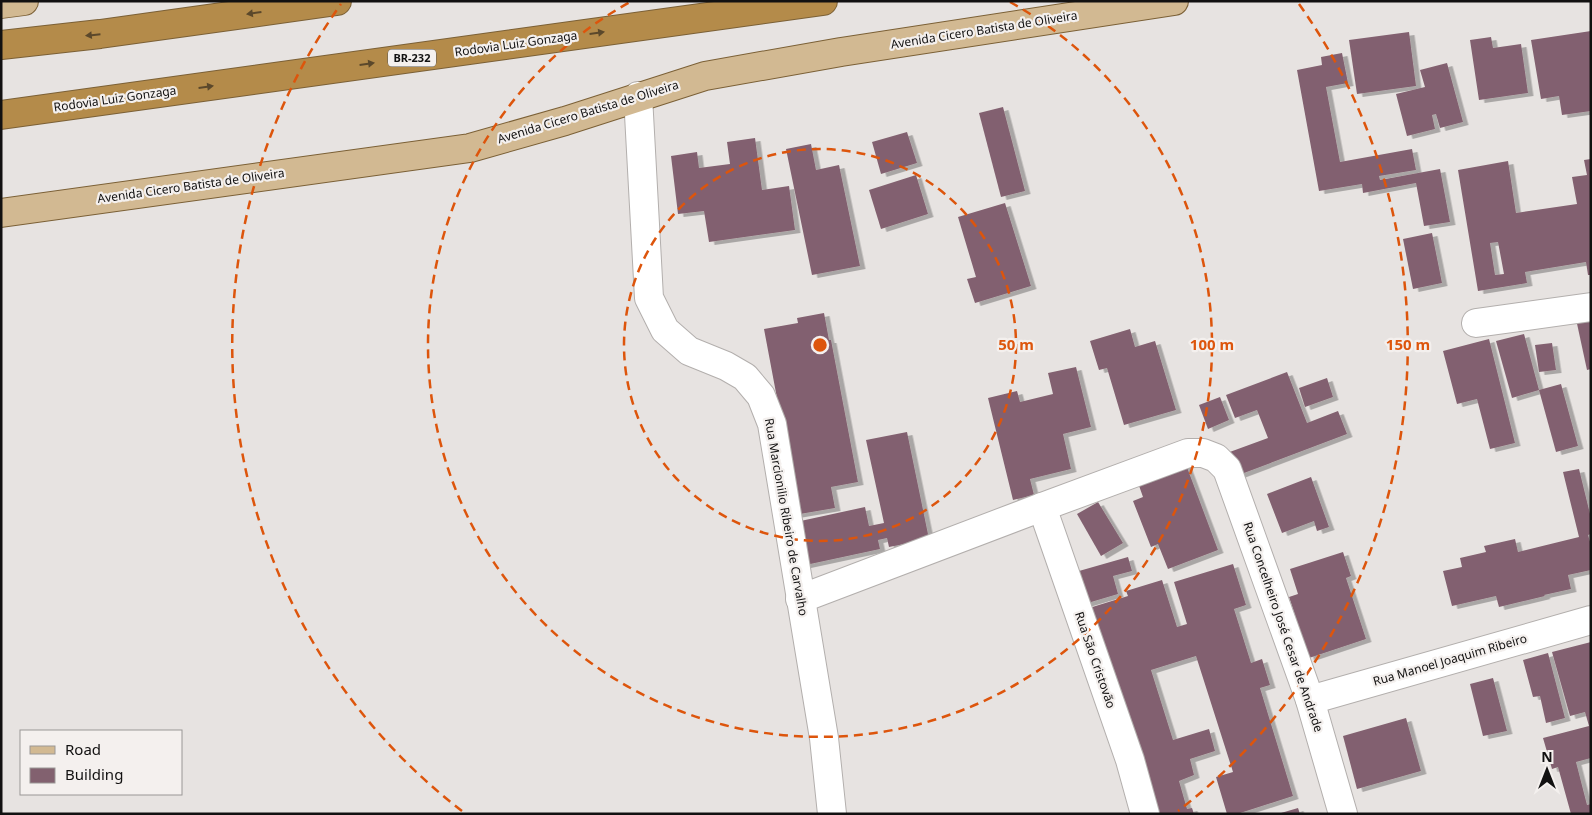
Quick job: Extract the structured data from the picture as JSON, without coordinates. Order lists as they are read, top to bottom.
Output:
{
  "streets": {
    "highway": ["Rodovia Luiz Gonzaga", "BR-232"],
    "main road": ["Avenida Cicero Batista de Oliveira"],
    "street": [
      "Rua Marcionilio Ribeiro de Carvalho",
      "Rua Concelheiro José Cesar de Andrade",
      "Rua São Cristovão",
      "Rua Manoel Joaquim Ribeiro"
    ]
  },
  "crossings": [
    ["Avenida Cicero Batista de Oliveira", "Rua Marcionilio Ribeiro de Carvalho"],
    ["Rua Concelheiro José Cesar de Andrade", "Rua São Cristovão"],
    ["Rua Concelheiro José Cesar de Andrade", "Rua Manoel Joaquim Ribeiro"]
  ],
  "legend": ["Road", "Building"],
  "north": "top",
  "rings": ["50 m", "100 m", "150 m"]
}
